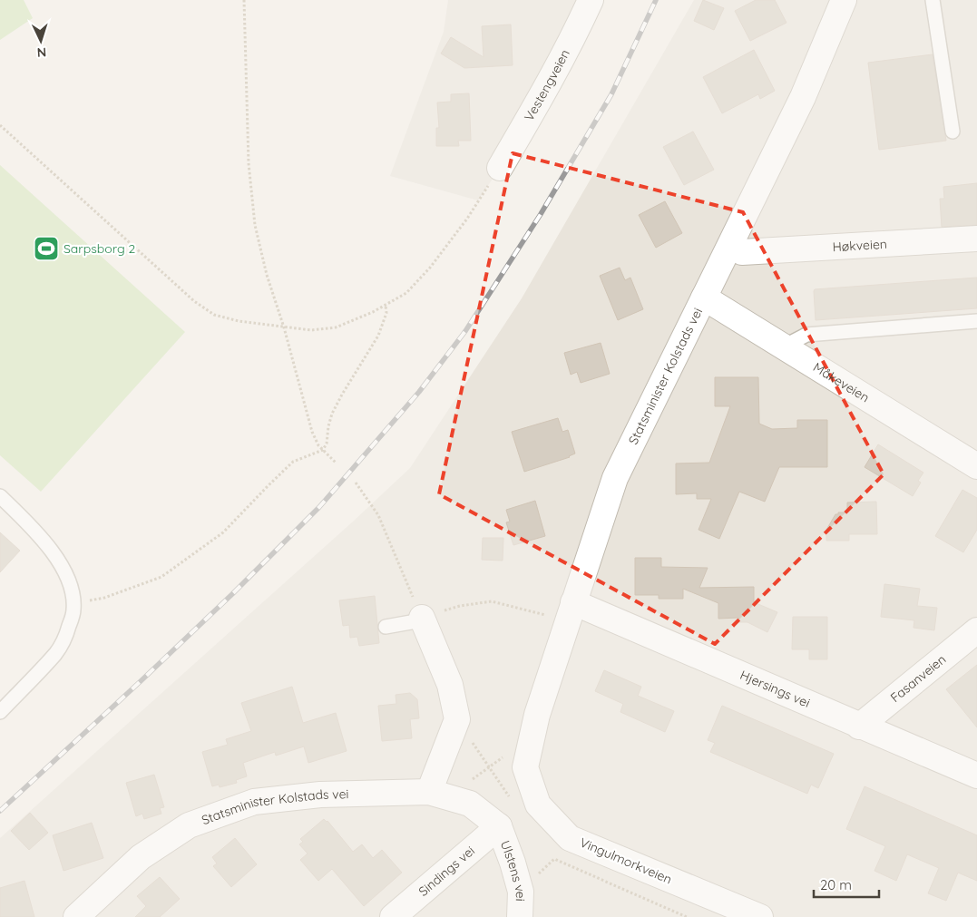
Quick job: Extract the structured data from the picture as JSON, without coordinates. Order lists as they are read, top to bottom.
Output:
{
  "streets": {
    "street": [
      "Vestengveien",
      "Høkveien",
      "Statsminister Kolstads vei",
      "Måkeveien",
      "Fasanveien",
      "Hjersings vei",
      "Vingulmorkveien",
      "Sindings vei",
      "Ulstens vei"
    ]
  },
  "crossings": [
    ["Statsminister Kolstads vei", "Måkeveien"],
    ["Statsminister Kolstads vei", "Hjersings vei"],
    ["Statsminister Kolstads vei", "Vingulmorkveien"],
    ["Statsminister Kolstads vei", "Sindings vei"],
    ["Statsminister Kolstads vei", "Ulstens vei"],
    ["Fasanveien", "Hjersings vei"],
    ["Sindings vei", "Ulstens vei"]
  ],
  "places": {
    "sports": ["Sarpsborg 2"]
  },
  "scale_bar": "20 m",
  "north": "bottom"
}
